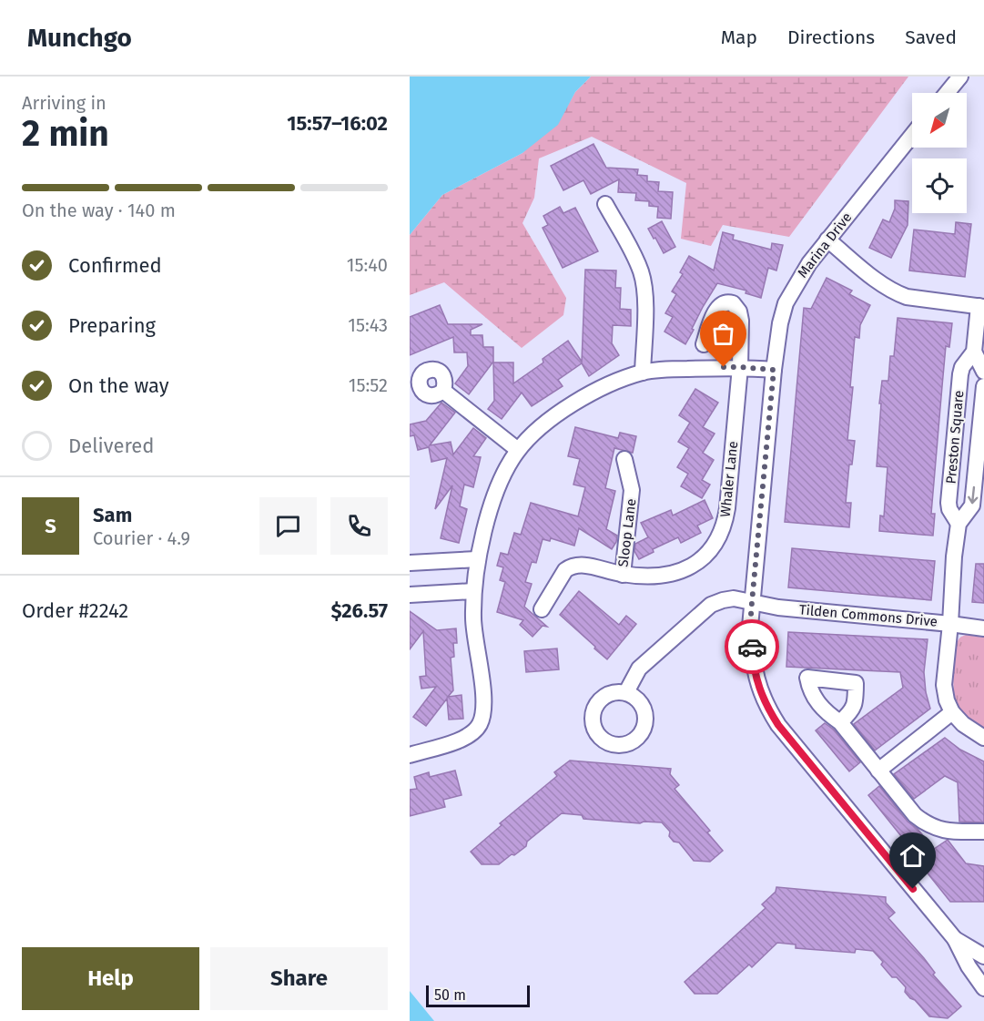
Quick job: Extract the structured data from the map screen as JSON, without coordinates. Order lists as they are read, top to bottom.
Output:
{
  "streets": {
    "street": [
      "Marina Drive",
      "Preston Square",
      "Whaler Lane",
      "Sloop Lane",
      "Tilden Commons Drive"
    ]
  },
  "crossings": [
    ["Marina Drive", "Tilden Commons Drive"],
    ["Preston Square", "Tilden Commons Drive"],
    ["Whaler Lane", "Sloop Lane"]
  ],
  "scale_bar": "50 m",
  "north": "bottom left",
  "page": {
    "header": "Munchgo",
    "nav": ["Map", "Directions", "Saved"],
    "heading": ["2 min", "Arriving in", "15:57–16:02"],
    "panel": [
      "Sam",
      "Courier · 4.9",
      "Order #2242",
      "$26.57"
    ],
    "bar": "On the way · 140 m",
    "list": [
      ["Confirmed", "15:40"],
      ["Preparing", "15:43"],
      ["On the way", "15:52"],
      "Delivered"
    ],
    "round": "S",
    "buttons": ["Help", "Share"],
    "scale": "50 m"
  }
}
